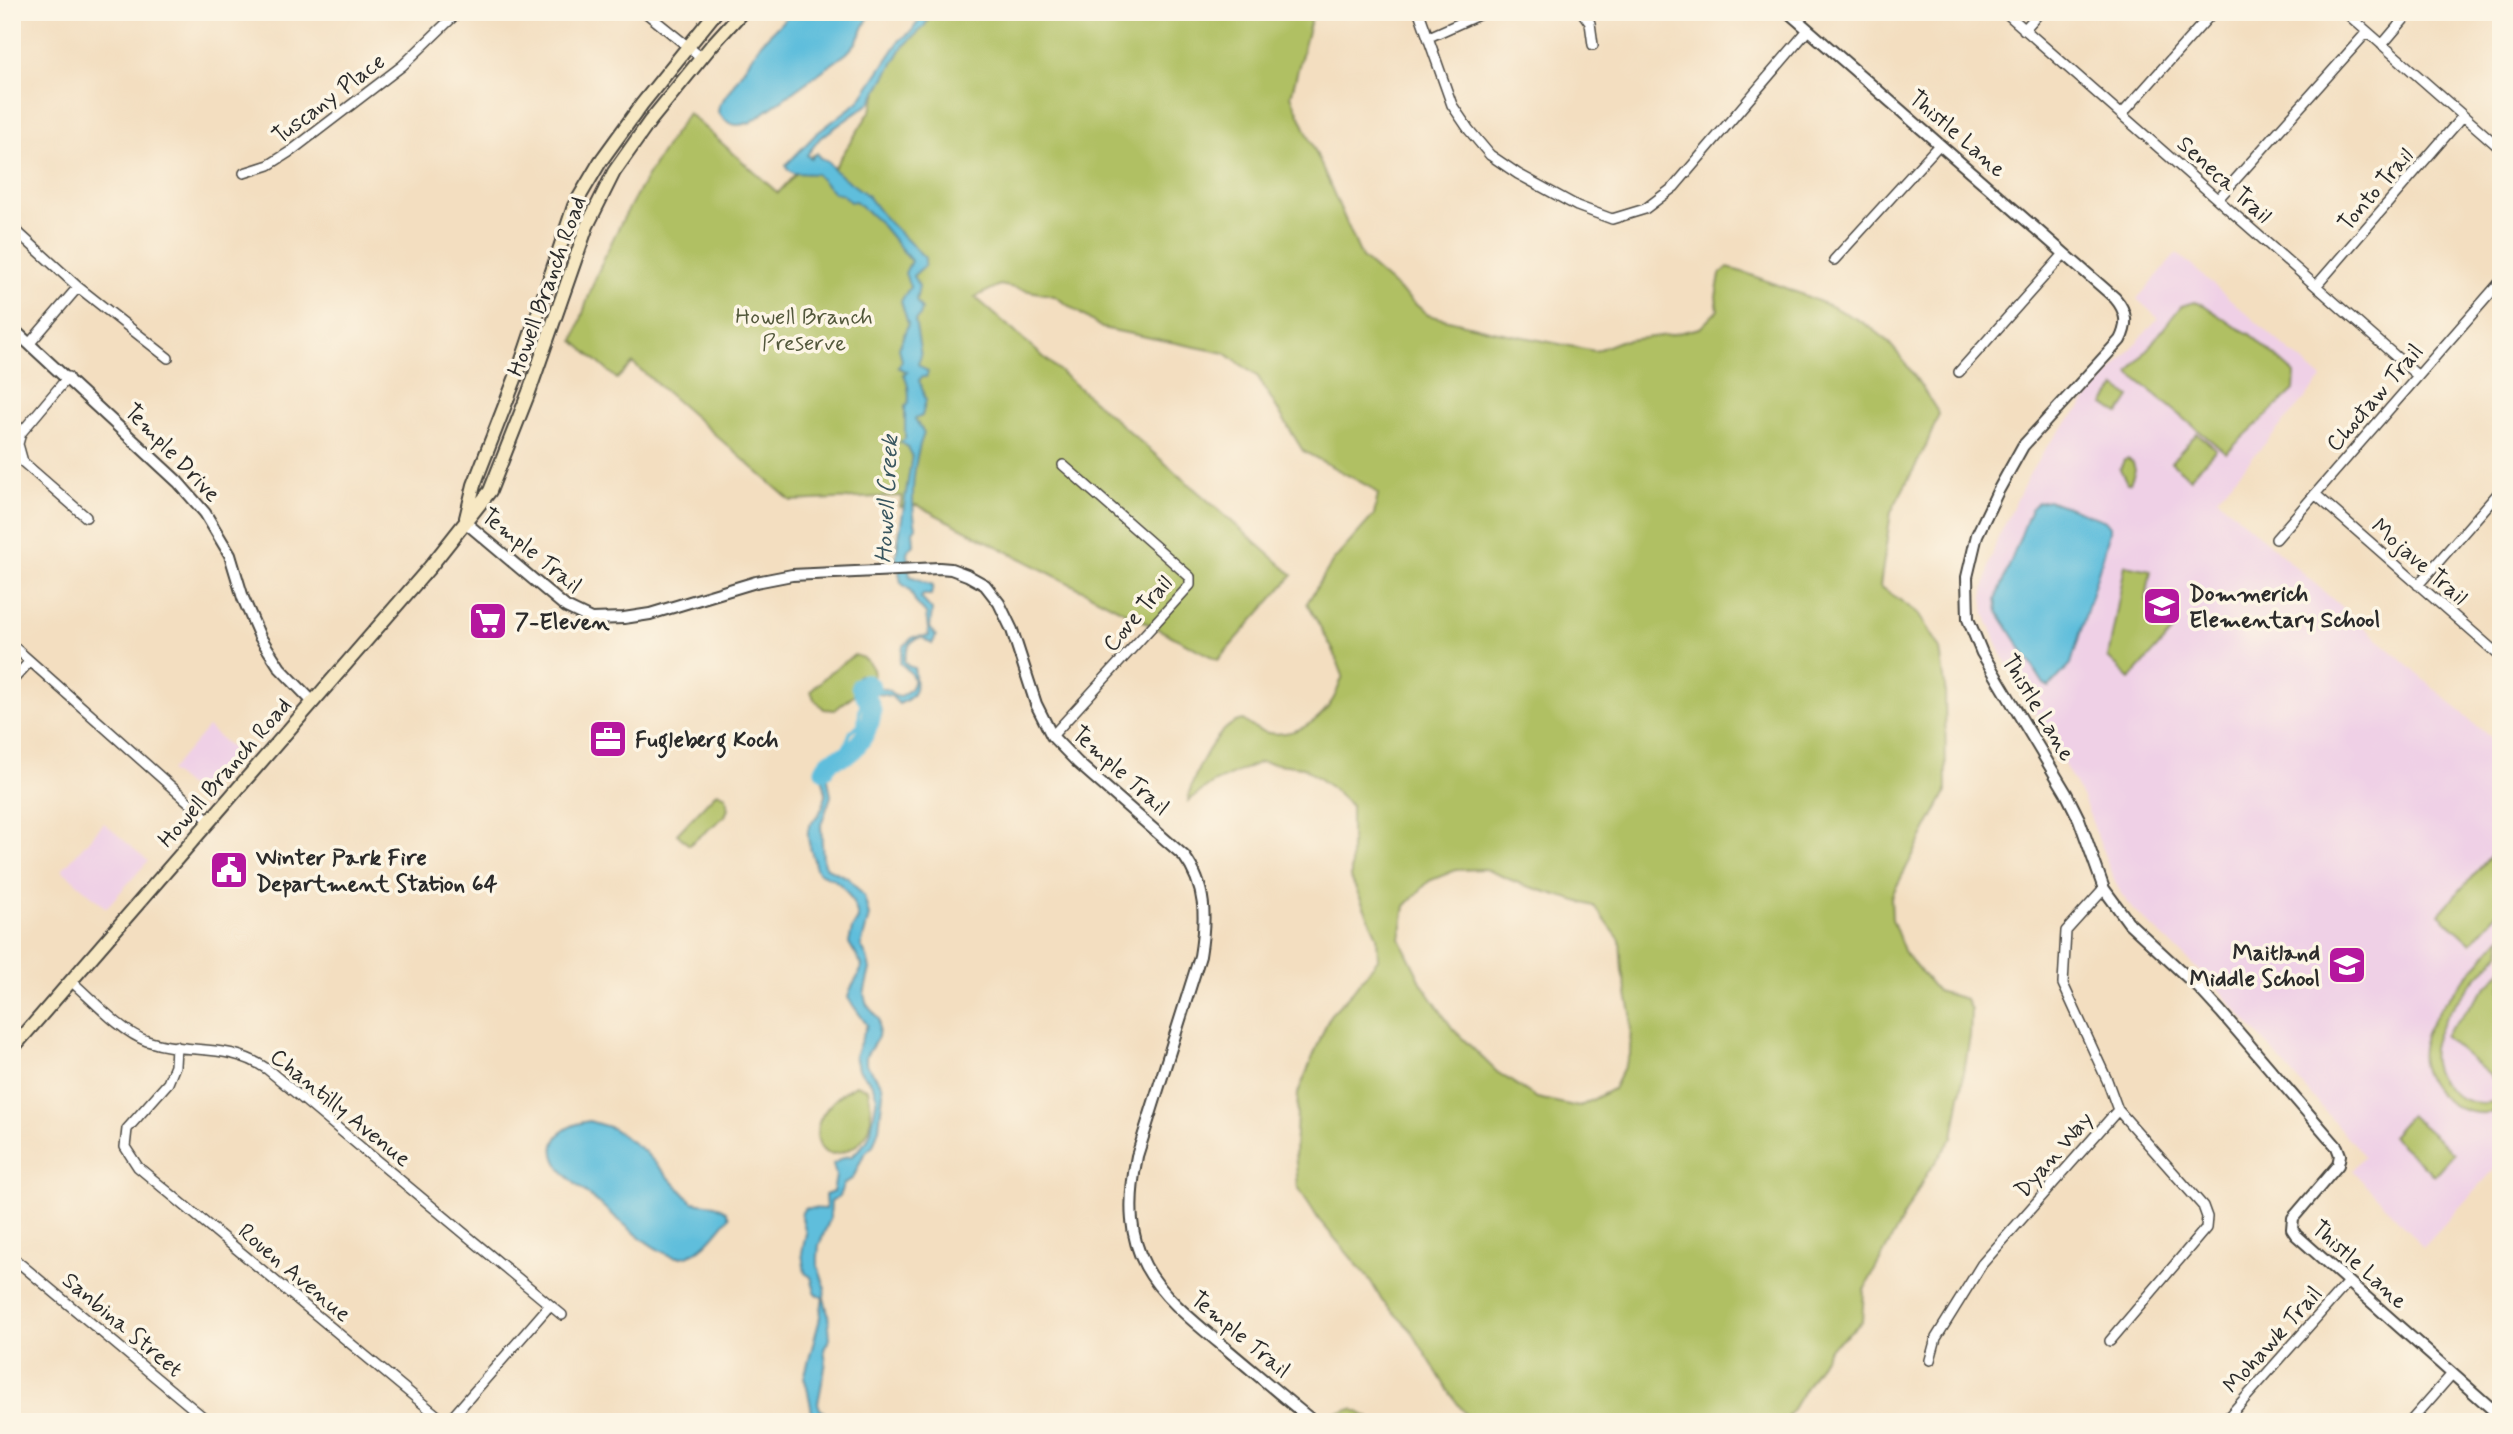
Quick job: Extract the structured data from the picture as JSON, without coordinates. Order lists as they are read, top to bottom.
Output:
{
  "streets": {
    "main road": ["Howell Branch Road"],
    "street": [
      "Tuscany Place",
      "Thistle Lane",
      "Seneca Trail",
      "Tonto Trail",
      "Choctaw Trail",
      "Temple Drive",
      "Temple Trail",
      "Mojave Trail",
      "Cove Trail",
      "Chantilly Avenue",
      "Dyan Way",
      "Rouen Avenue",
      "Sanbina Street",
      "Mohawk Trail"
    ]
  },
  "crossings": [
    ["Thistle Lane", "Dyan Way"],
    ["Thistle Lane", "Mohawk Trail"],
    ["Seneca Trail", "Tonto Trail"],
    ["Seneca Trail", "Choctaw Trail"],
    ["Howell Branch Road", "Temple Drive"],
    ["Howell Branch Road", "Temple Trail"],
    ["Howell Branch Road", "Chantilly Avenue"],
    ["Choctaw Trail", "Mojave Trail"],
    ["Temple Trail", "Cove Trail"],
    ["Chantilly Avenue", "Rouen Avenue"]
  ],
  "water": ["Howell Creek"],
  "parks": ["Howell Branch Preserve"],
  "places": {
    "school or university": ["Dommerich Elementary School", "Maitland Middle School"],
    "supermarket": ["7-Eleven"],
    "office": ["Fugleberg Koch"],
    "public building": ["Winter Park Fire Department Station 64"]
  }
}
